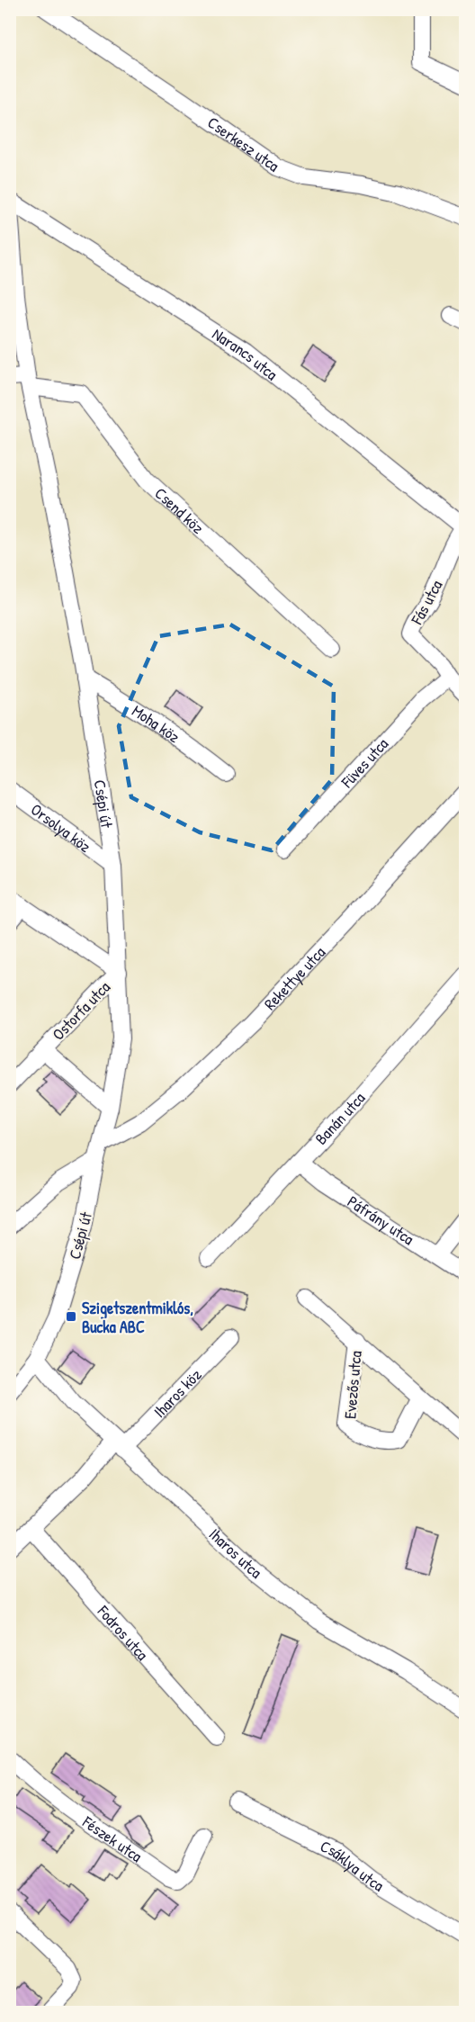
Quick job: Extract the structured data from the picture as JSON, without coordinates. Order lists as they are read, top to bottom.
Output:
{
  "streets": {
    "street": [
      "Cserkesz utca",
      "Narancs utca",
      "Csend köz",
      "Fás utca",
      "Moha köz",
      "Füves utca",
      "Csépi út",
      "Orsolya köz",
      "Rekettye utca",
      "Ostorfa utca",
      "Banán utca",
      "Páfrány utca",
      "Evezős utca",
      "Iharos köz",
      "Iharos utca",
      "Fodros utca",
      "Fészek utca",
      "Csáklya utca"
    ]
  },
  "crossings": [
    ["Narancs utca", "Fás utca"],
    ["Narancs utca", "Csépi út"],
    ["Csend köz", "Csépi út"],
    ["Fás utca", "Füves utca"],
    ["Moha köz", "Csépi út"],
    ["Csépi út", "Orsolya köz"],
    ["Csépi út", "Rekettye utca"],
    ["Csépi út", "Ostorfa utca"],
    ["Csépi út", "Iharos utca"],
    ["Banán utca", "Páfrány utca"],
    ["Iharos köz", "Iharos utca"]
  ],
  "places": {
    "transit": ["Szigetszentmiklós, Bucka ABC"]
  }
}
